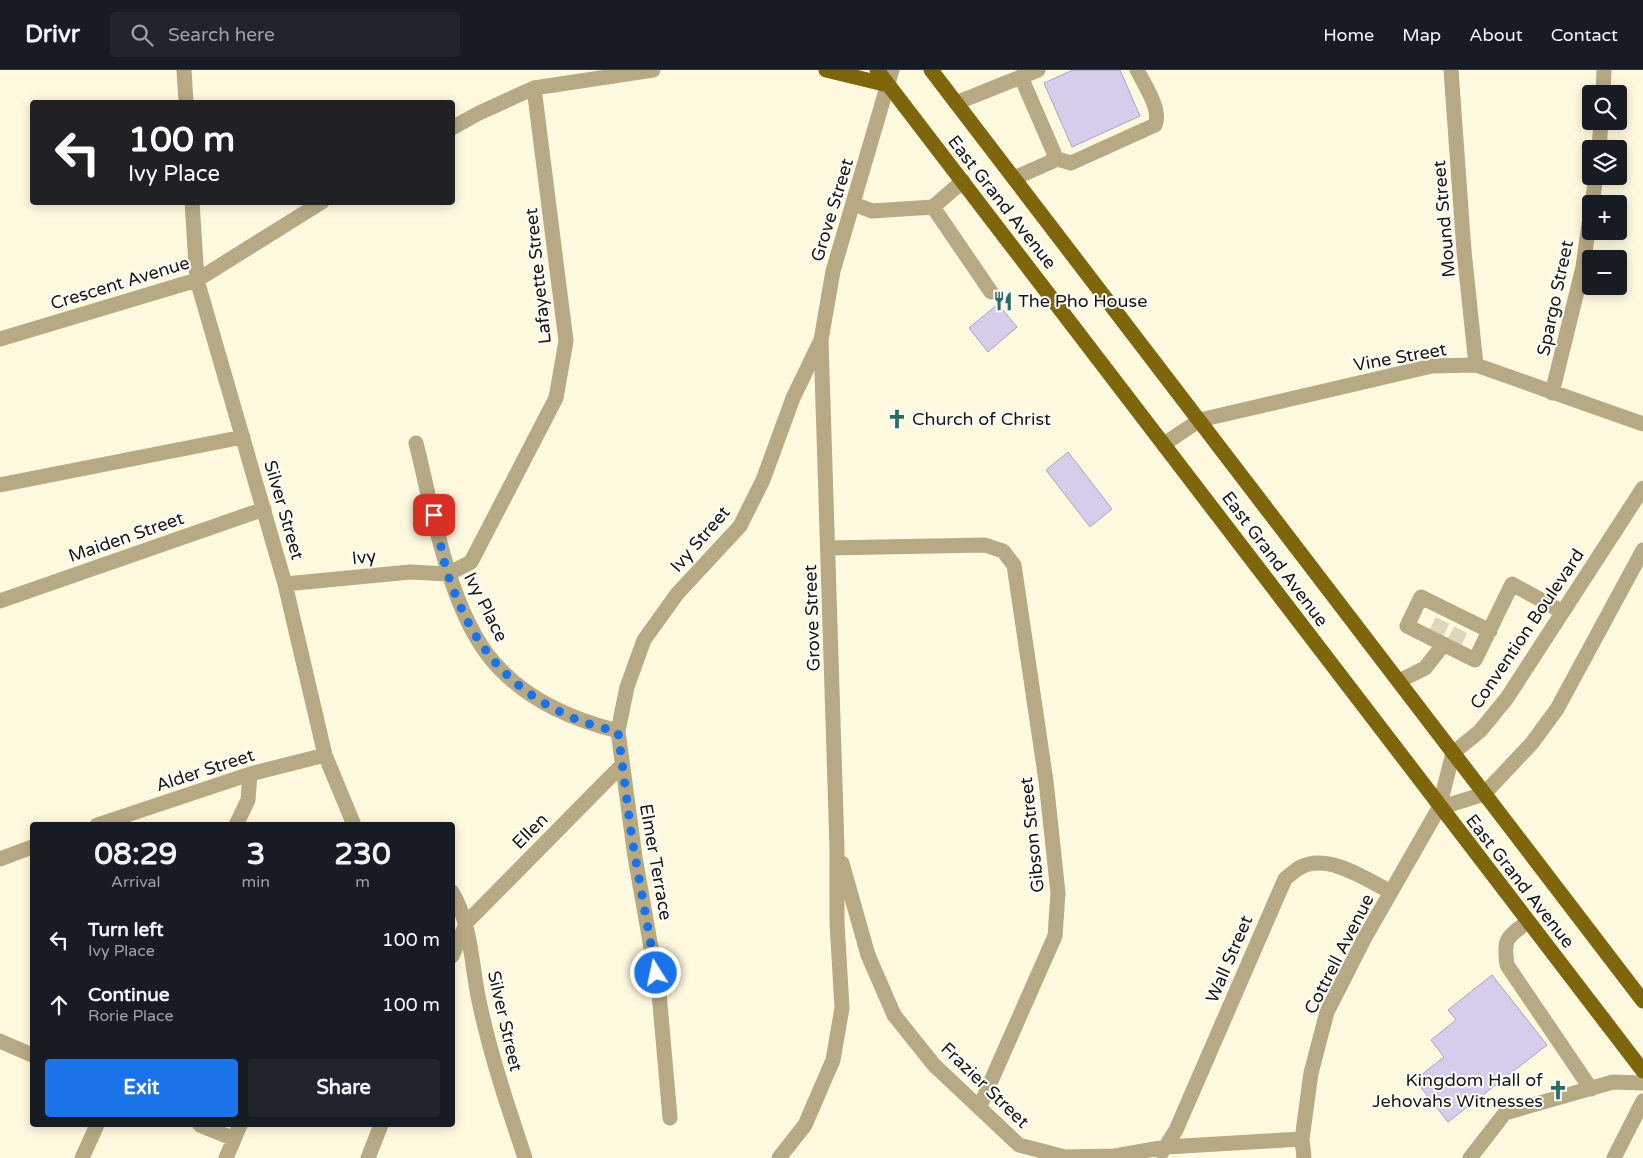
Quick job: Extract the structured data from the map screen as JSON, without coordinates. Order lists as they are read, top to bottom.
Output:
{
  "streets": {
    "main road": ["East Grand Avenue"],
    "street": [
      "Grove Street",
      "Mound Street",
      "Lafayette Street",
      "Crescent Avenue",
      "Spargo Street",
      "Vine Street",
      "Silver Street",
      "Maiden Street",
      "Ivy Street",
      "Ivy",
      "Ivy Place",
      "Convention Boulevard",
      "Alder Street",
      "Ellen",
      "Gibson Street",
      "Elmer Terrace",
      "Cottrell Avenue",
      "Wall Street",
      "Frazier Street"
    ]
  },
  "crossings": [
    ["East Grand Avenue", "Grove Street"],
    ["East Grand Avenue", "Vine Street"],
    ["East Grand Avenue", "Convention Boulevard"],
    ["East Grand Avenue", "Cottrell Avenue"],
    ["Grove Street", "Ivy Street"],
    ["Grove Street", "Gibson Street"],
    ["Grove Street", "Frazier Street"],
    ["Mound Street", "Vine Street"],
    ["Lafayette Street", "Ivy"],
    ["Lafayette Street", "Ivy Place"],
    ["Crescent Avenue", "Silver Street"],
    ["Spargo Street", "Vine Street"],
    ["Silver Street", "Maiden Street"],
    ["Silver Street", "Ivy"],
    ["Silver Street", "Alder Street"],
    ["Silver Street", "Ellen"],
    ["Ivy Street", "Ivy Place"],
    ["Ivy Street", "Elmer Terrace"],
    ["Ivy", "Ivy Place"],
    ["Ivy Place", "Elmer Terrace"],
    ["Ellen", "Elmer Terrace"],
    ["Gibson Street", "Frazier Street"],
    ["Cottrell Avenue", "Wall Street"],
    ["Cottrell Avenue", "Frazier Street"],
    ["Wall Street", "Frazier Street"]
  ],
  "places": {
    "restaurant": ["The Pho House"],
    "church": ["Church of Christ", "Kingdom Hall of Jehovahs Witnesses"]
  },
  "page": {
    "header": "Drivr",
    "search": "Search here",
    "nav": [
      "Home",
      "Map",
      "About",
      "Contact"
    ],
    "map_buttons": ["+", "−"],
    "turn": ["100 m", "Ivy Place"],
    "eta": [
      "08:29",
      "Arrival",
      "3",
      "min",
      "230",
      "m"
    ],
    "list": [
      {
        "name": "Turn left",
        "note": "Ivy Place",
        "value": "100 m"
      },
      {
        "name": "Continue",
        "note": "Rorie Place",
        "value": "100 m"
      }
    ],
    "buttons": ["Exit", "Share"]
  }
}
